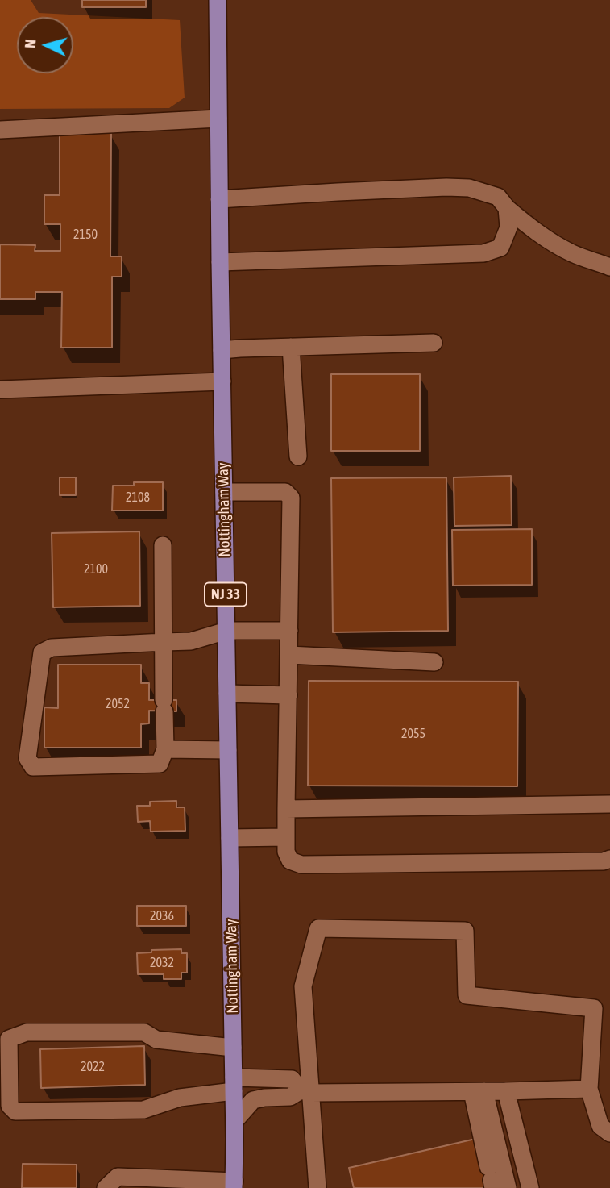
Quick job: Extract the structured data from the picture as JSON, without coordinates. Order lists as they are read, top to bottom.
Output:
{
  "streets": {
    "main road": ["Nottingham Way", "NJ 33"]
  },
  "house_numbers": [
    "2150",
    "2108",
    "2100",
    "2052",
    "2055",
    "2036",
    "2032",
    "2022"
  ],
  "north": "left"
}
